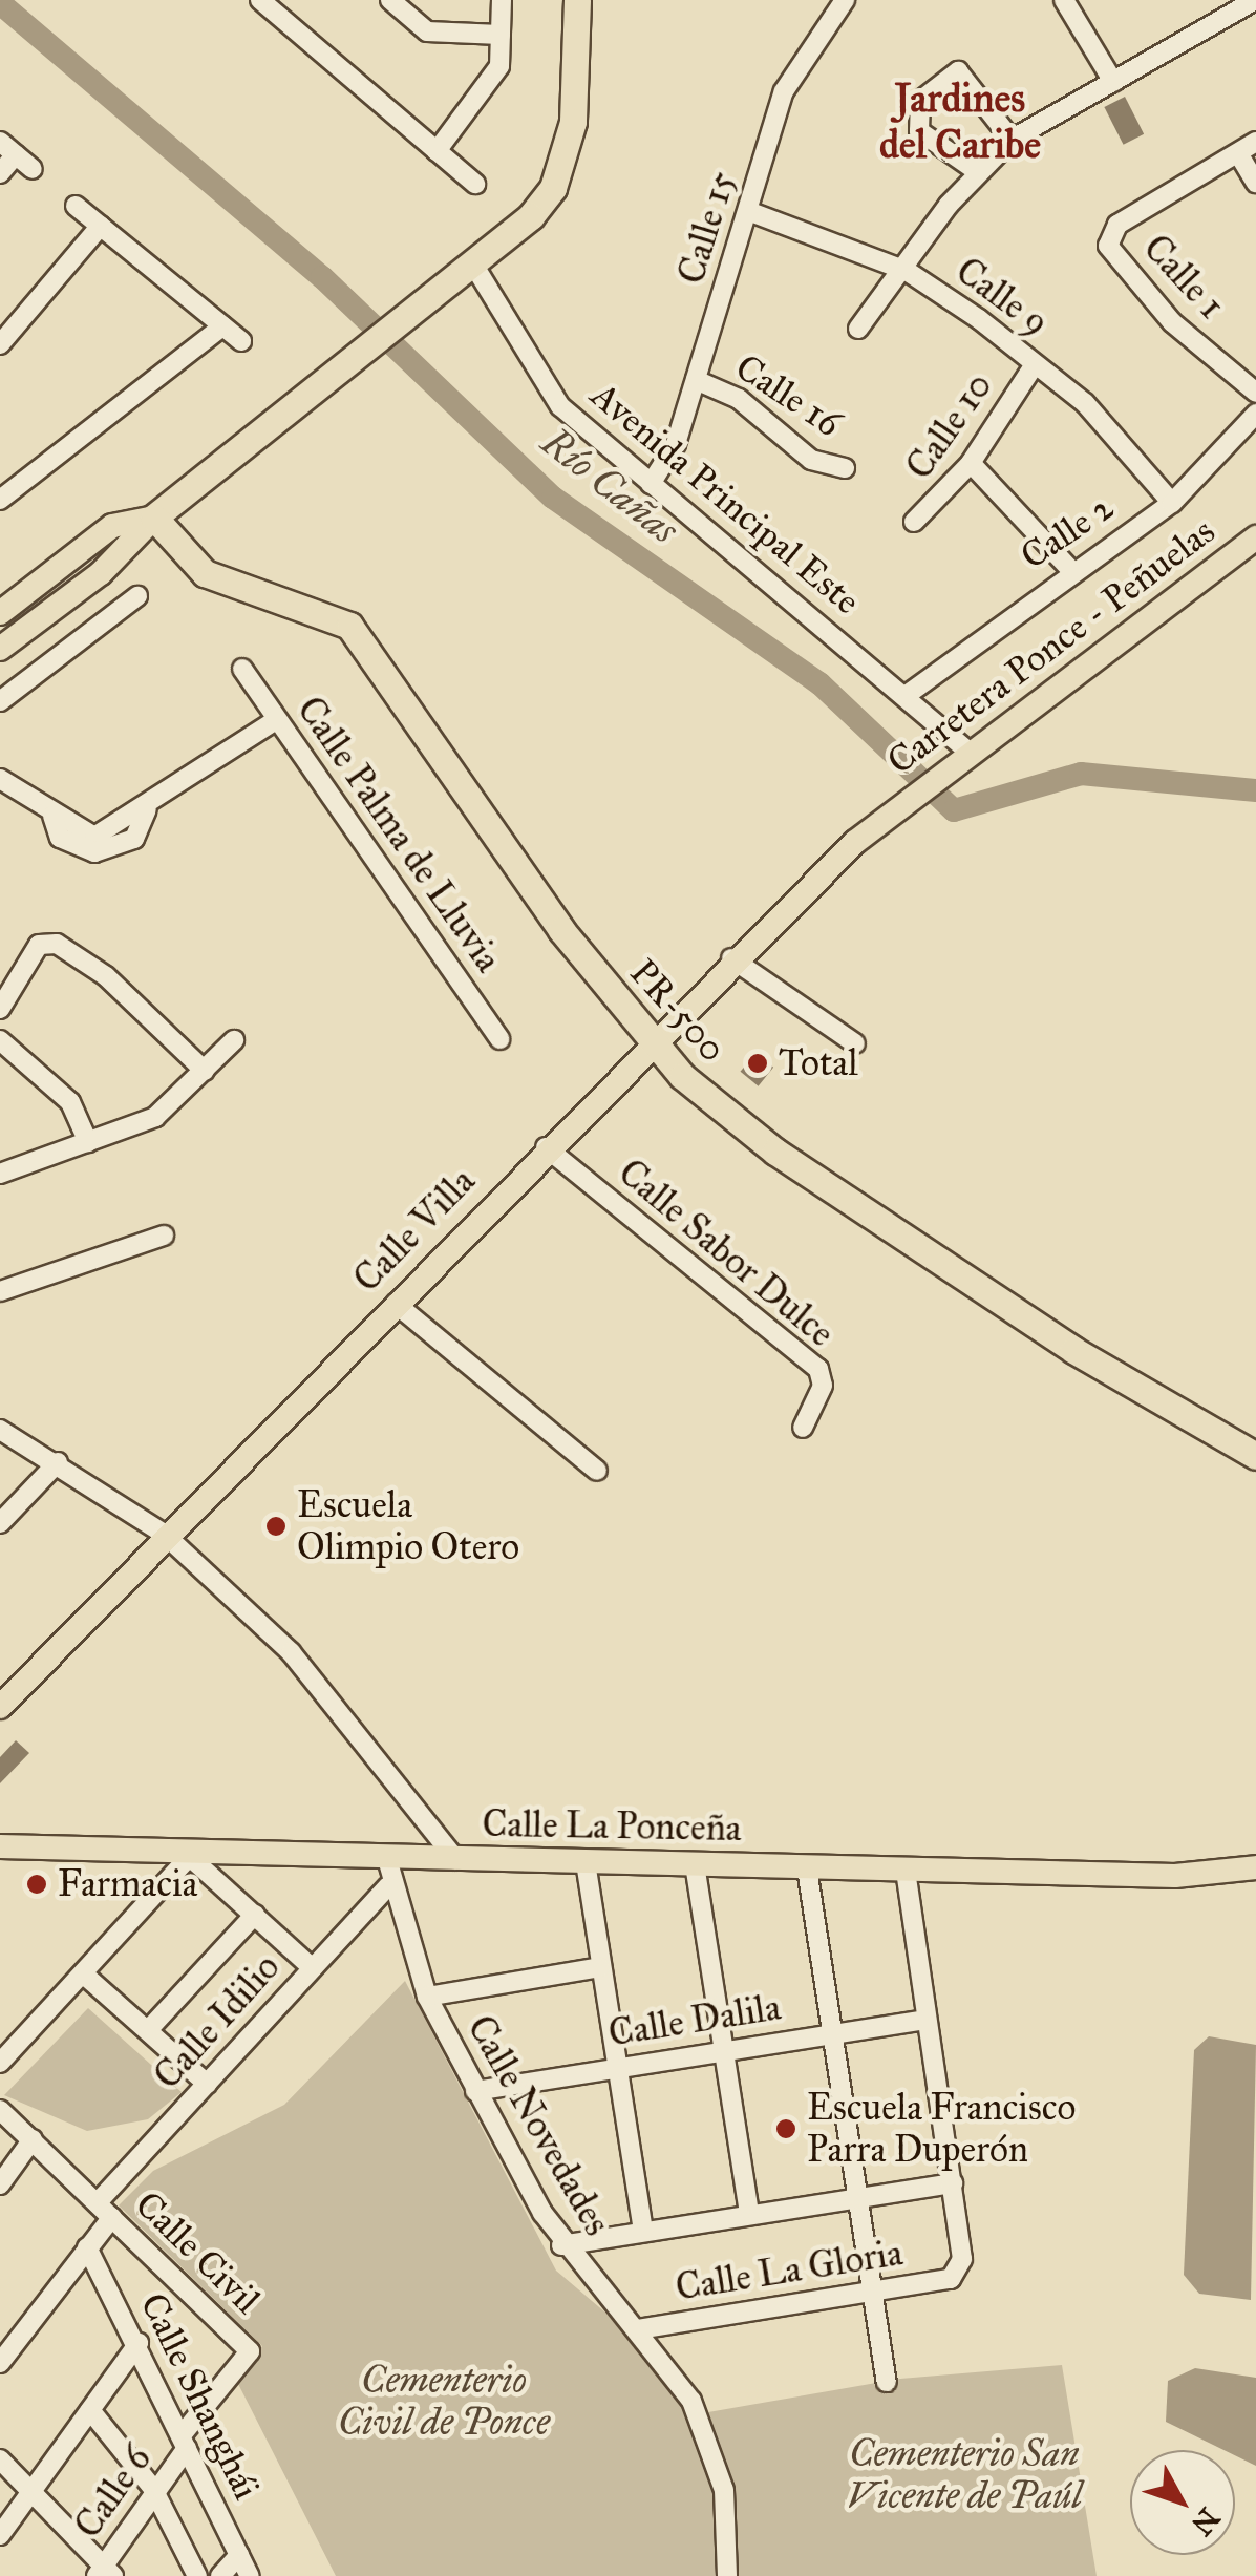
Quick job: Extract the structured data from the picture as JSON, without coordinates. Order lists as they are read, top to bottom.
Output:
{
  "streets": {
    "highway": ["PR-500"],
    "main road": ["Carretera Ponce - Peñuelas", "Calle Villa", "Calle La Ponceña"],
    "street": [
      "Calle 15",
      "Calle 1",
      "Calle 9",
      "Calle 16",
      "Calle 10",
      "Avenida Principal Este",
      "Calle 2",
      "Calle Palma de Lluvia",
      "Calle Sabor Dulce",
      "Calle Dalila",
      "Calle Idilio",
      "Calle Novedades",
      "Calle Civil",
      "Calle La Gloria",
      "Calle Shanghái",
      "Calle 6"
    ]
  },
  "crossings": [
    ["Calle 15", "Calle 9"],
    ["Calle 15", "Calle 16"],
    ["Calle 15", "Avenida Principal Este"],
    ["Calle 9", "Calle 10"],
    ["Calle 9", "Calle 2"],
    ["Avenida Principal Este", "Calle 2"],
    ["Avenida Principal Este", "Carretera Ponce - Peñuelas"],
    ["Carretera Ponce - Peñuelas", "Calle Villa"],
    ["PR-500", "Calle Villa"],
    ["Calle Villa", "Calle Sabor Dulce"],
    ["Calle La Ponceña", "Calle Novedades"],
    ["Calle Dalila", "Calle Novedades"],
    ["Calle Idilio", "Calle Novedades"],
    ["Calle Idilio", "Calle Civil"],
    ["Calle Idilio", "Calle Shanghái"],
    ["Calle Novedades", "Calle La Gloria"],
    ["Calle Civil", "Calle 6"],
    ["Calle Shanghái", "Calle 6"]
  ],
  "districts": ["Jardines del Caribe"],
  "water": ["Río Cañas"],
  "parks": ["Cementerio Civil de Ponce", "Cementerio San Vicente de Paúl"],
  "places": [
    "Total",
    "Escuela Olimpio Otero",
    "Farmacia",
    "Escuela Francisco Parra Duperón"
  ],
  "north": "bottom right"
}
